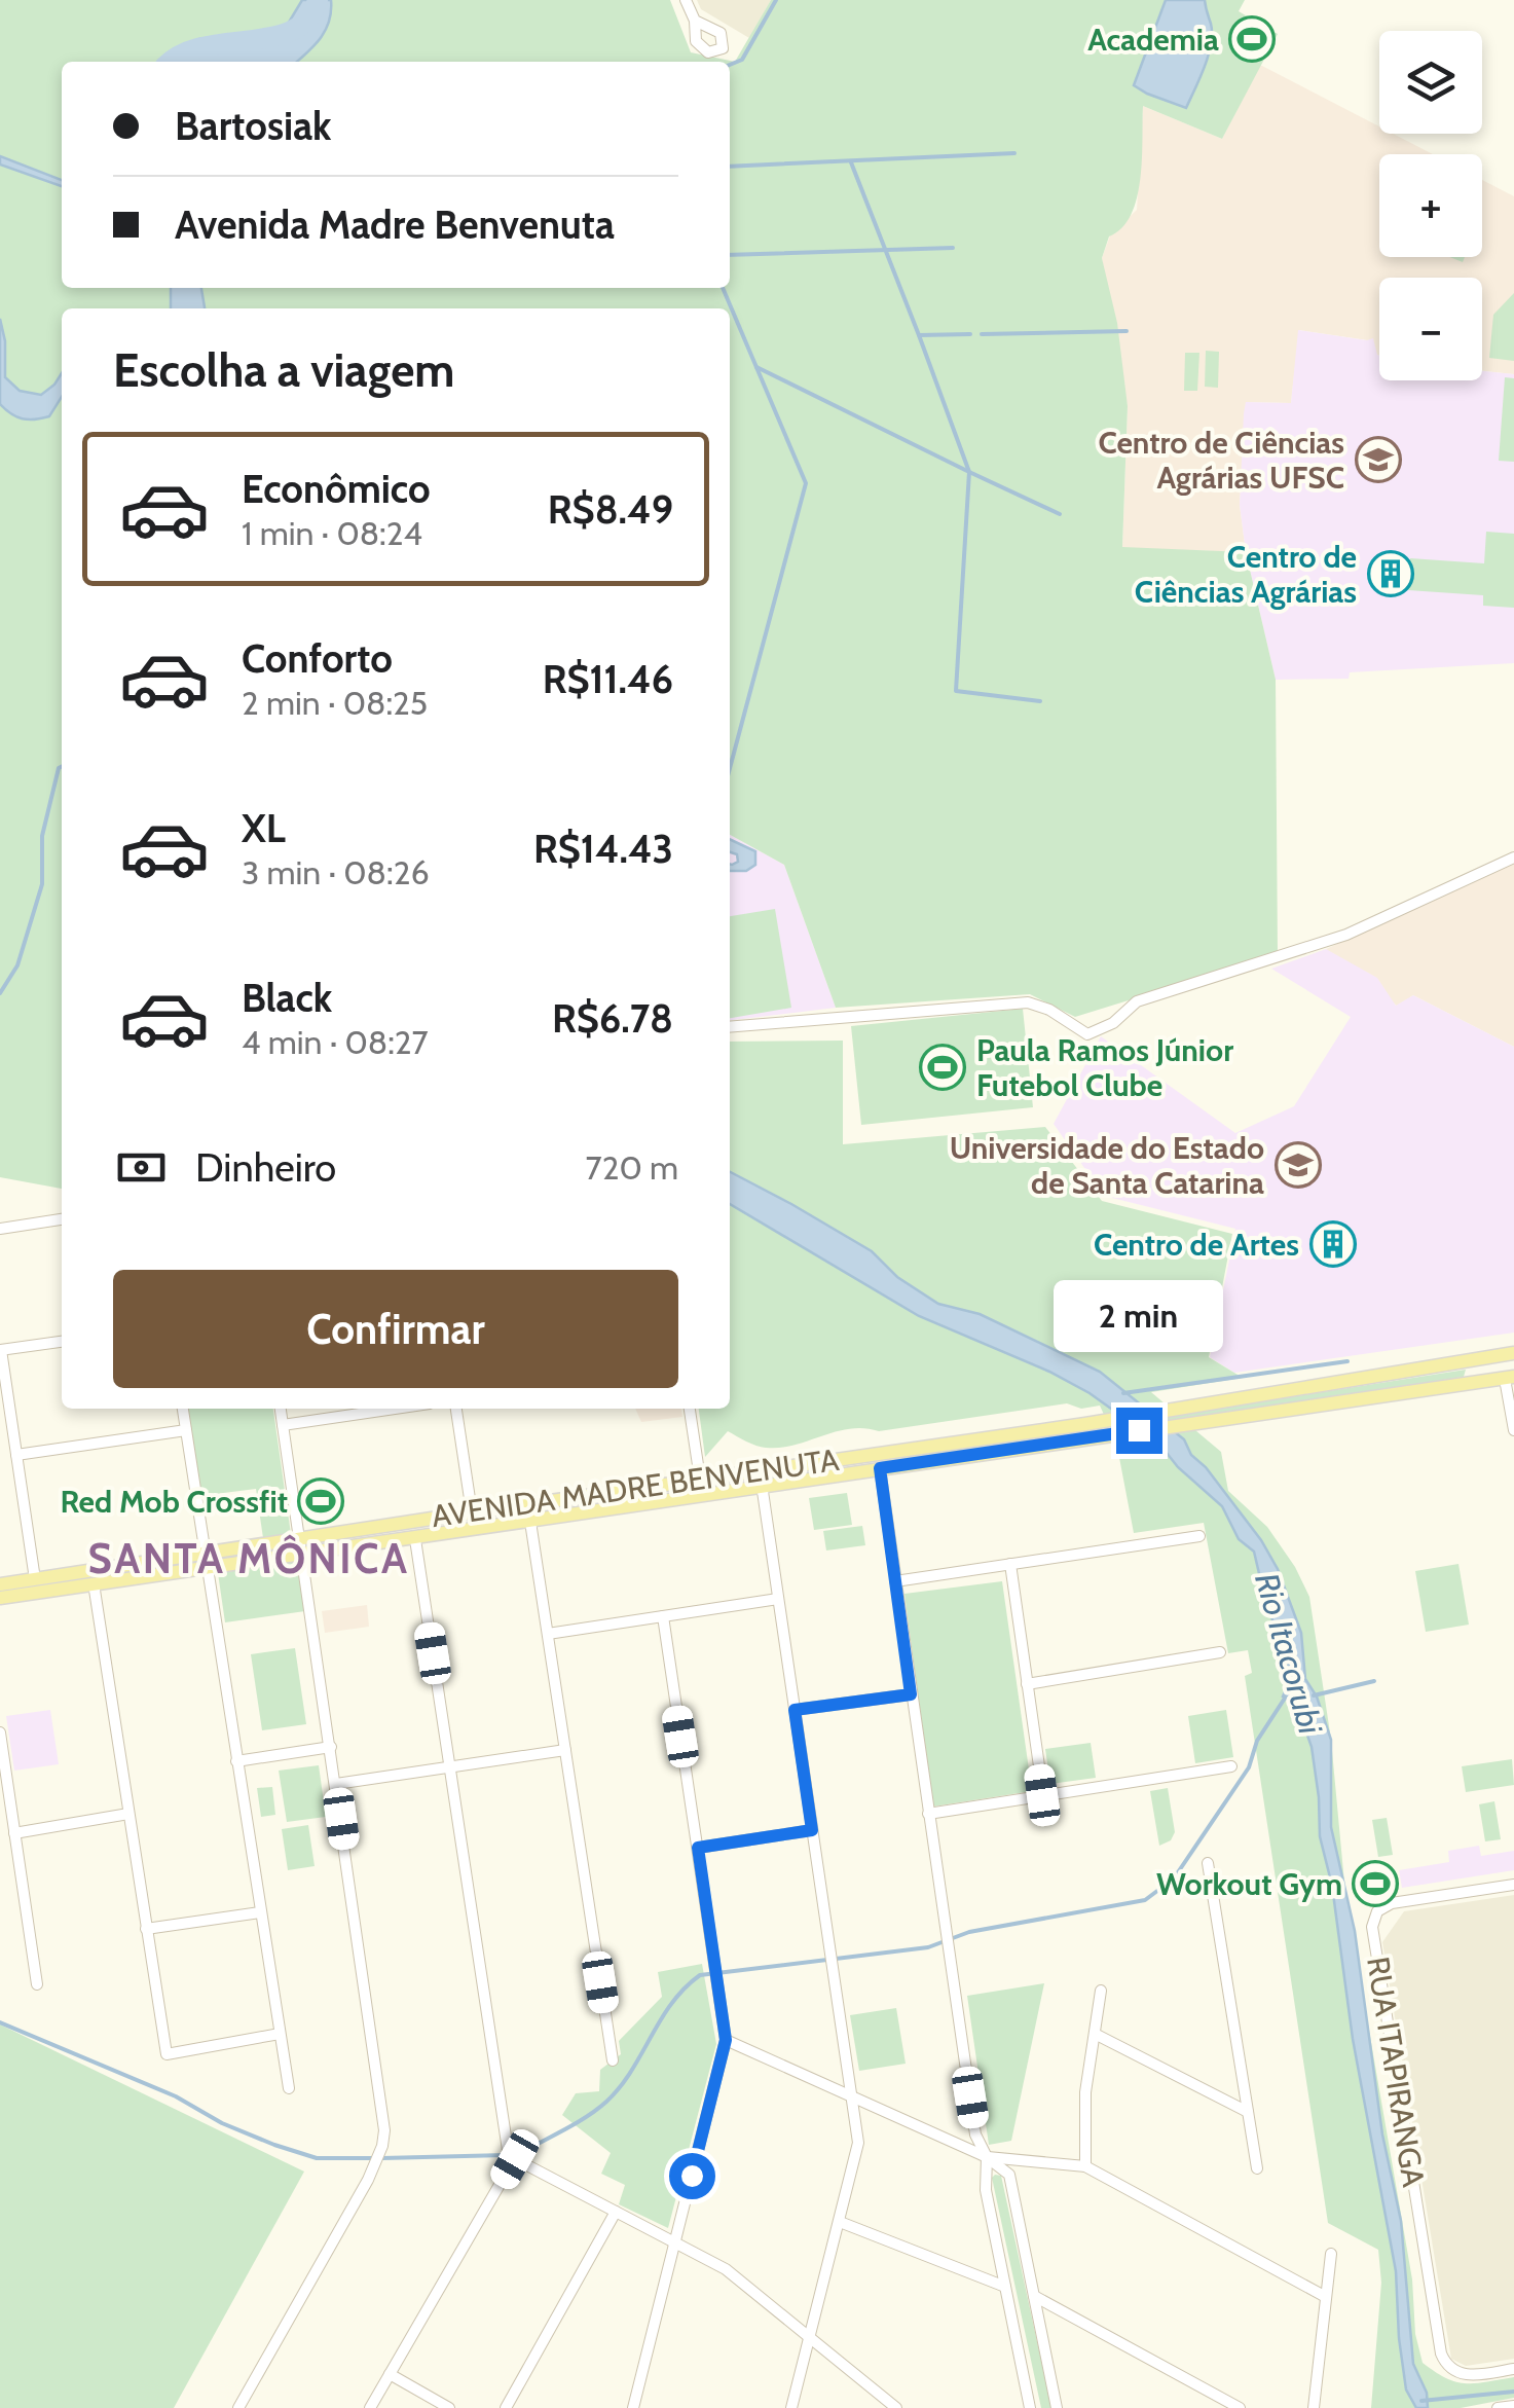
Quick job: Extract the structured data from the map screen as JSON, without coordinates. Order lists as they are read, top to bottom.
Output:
{
  "streets": {
    "main road": ["AVENIDA MADRE BENVENUTA"],
    "street": ["RUA ITAPIRANGA"]
  },
  "districts": ["SANTA MÔNICA"],
  "water": ["Rio Itacorubi"],
  "places": {
    "sports": [
      "Academia",
      "Paula Ramos Júnior Futebol Clube",
      "Red Mob Crossfit",
      "Workout Gym"
    ],
    "school or university": ["Centro de Ciências Agrárias UFSC", "Universidade do Estado de Santa Catarina"],
    "building": ["Centro de Ciências Agrárias", "Centro de Artes"]
  },
  "page": {
    "map_buttons": ["+", "−"],
    "banner": ["Bartosiak", "Avenida Madre Benvenuta"],
    "heading": "Escolha a viagem",
    "list": [
      {
        "name": "Econômico",
        "note": "1 min · 08:24",
        "value": "R$8.49"
      },
      {
        "name": "Conforto",
        "note": "2 min · 08:25",
        "value": "R$11.46"
      },
      {
        "name": "XL",
        "note": "3 min · 08:26",
        "value": "R$14.43"
      },
      {
        "name": "Black",
        "note": "4 min · 08:27",
        "value": "R$6.78"
      }
    ],
    "pay": ["Dinheiro", "720 m"],
    "buttons": "Confirmar",
    "bubble": "2 min"
  }
}
